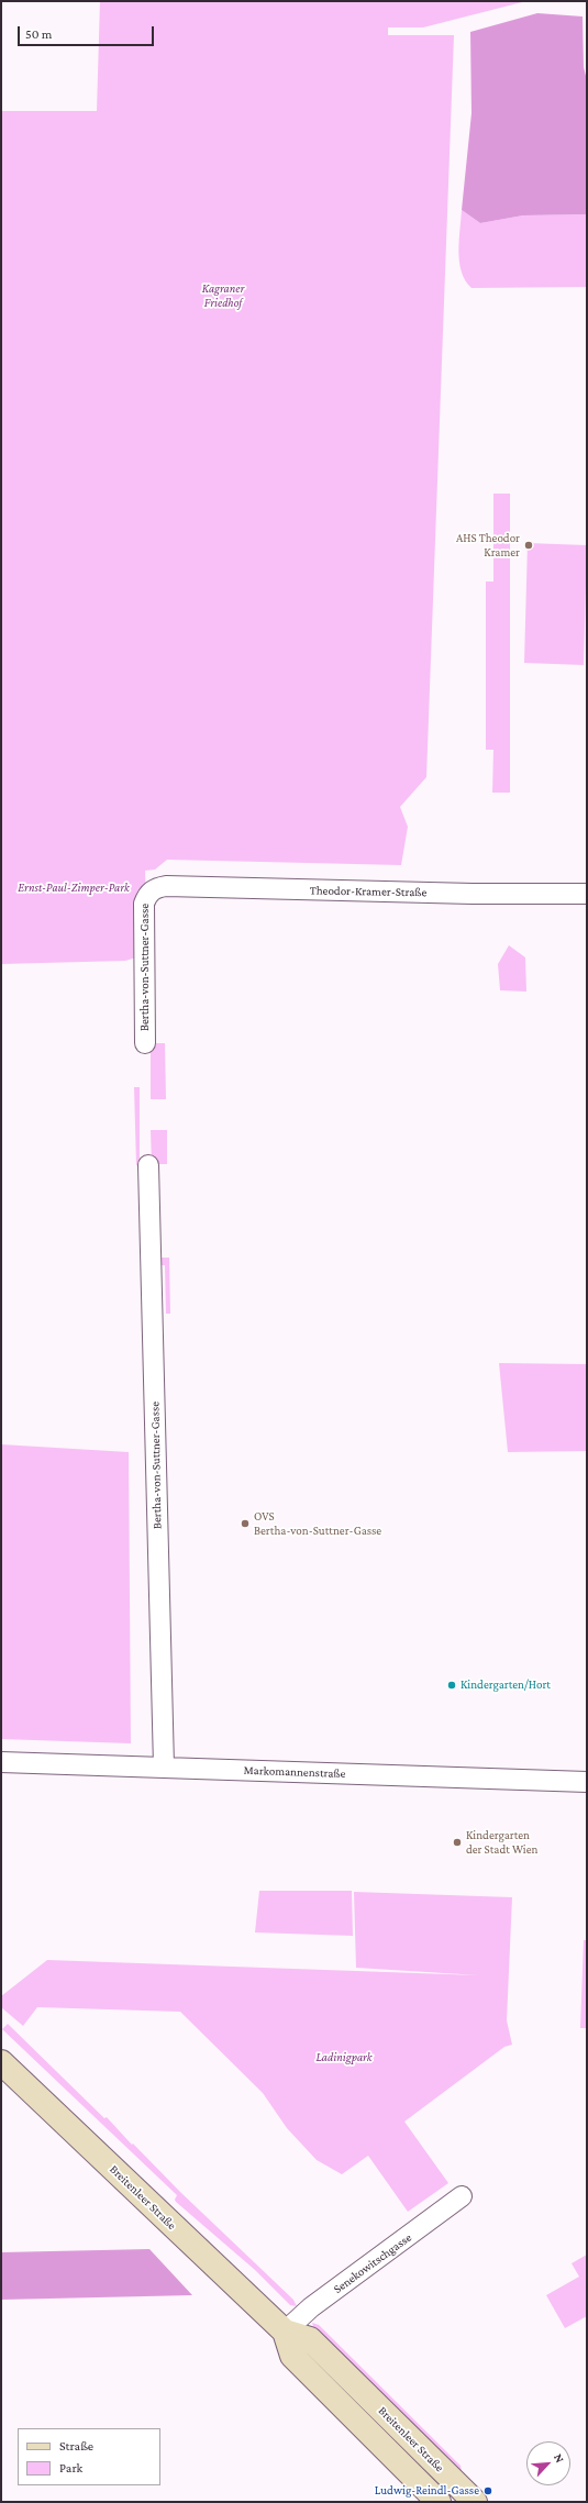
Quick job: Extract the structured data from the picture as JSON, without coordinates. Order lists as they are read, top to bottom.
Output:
{
  "streets": {
    "main road": ["Breitenleer Straße"],
    "street": [
      "Theodor-Kramer-Straße",
      "Bertha-von-Suttner-Gasse",
      "Markomannenstraße",
      "Senekowitschgasse"
    ]
  },
  "crossings": [
    ["Theodor-Kramer-Straße", "Bertha-von-Suttner-Gasse"],
    ["Bertha-von-Suttner-Gasse", "Markomannenstraße"],
    ["Breitenleer Straße", "Senekowitschgasse"]
  ],
  "parks": ["Kagraner Friedhof", "Ernst-Paul-Zimper-Park", "Ladinigpark"],
  "places": [
    "AHS Theodor Kramer",
    "OVS Bertha-von-Suttner-Gasse",
    "Kindergarten/Hort",
    "Kindergarten der Stadt Wien",
    "Ludwig-Reindl-Gasse"
  ],
  "legend": ["Straße", "Park"],
  "scale_bar": "50 m",
  "north": "top right"
}
